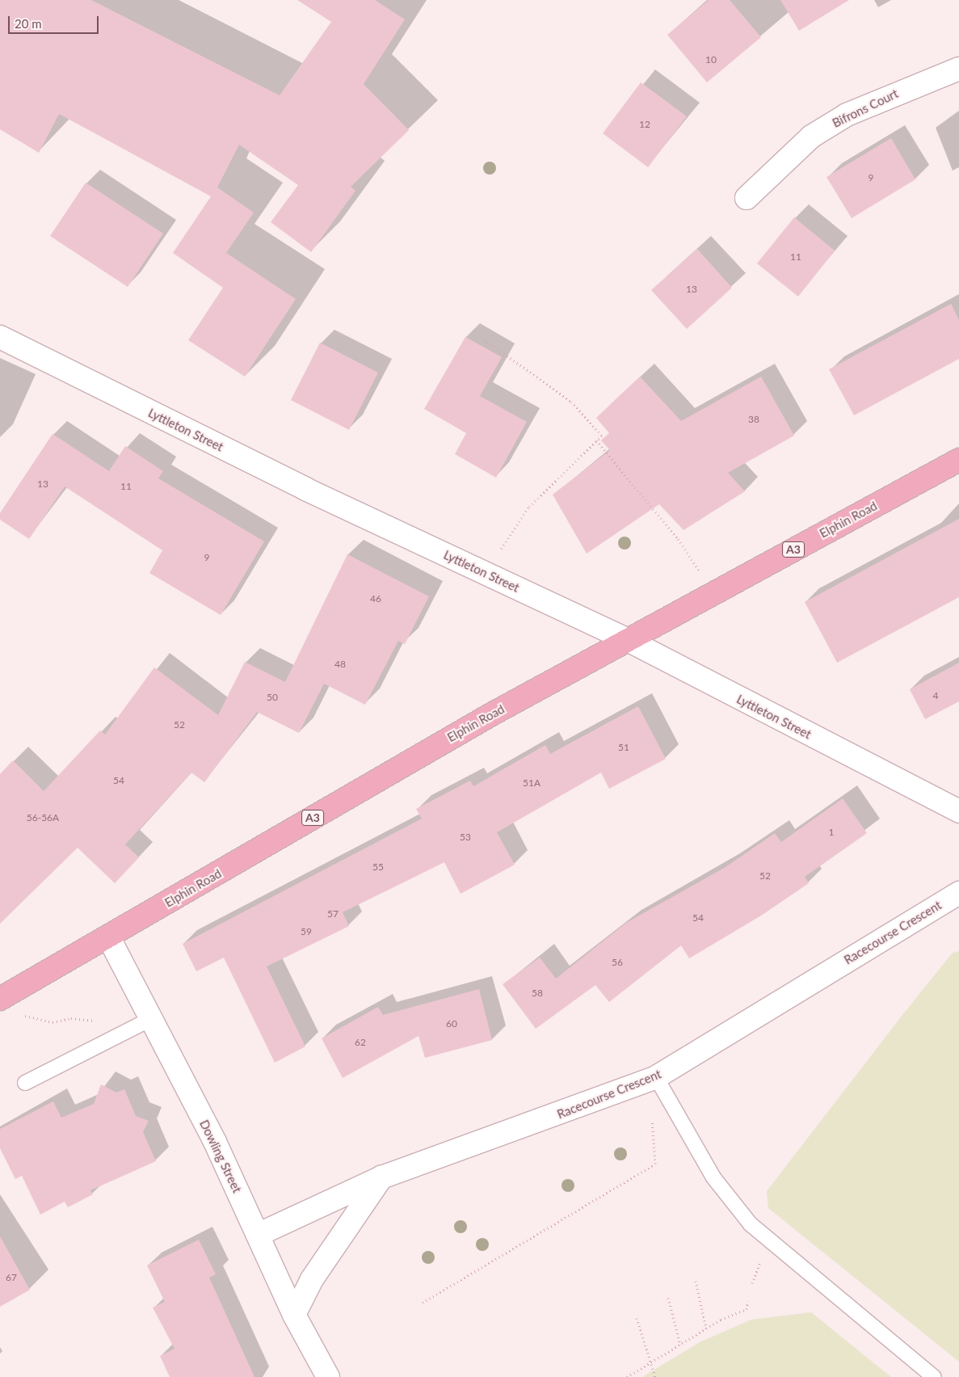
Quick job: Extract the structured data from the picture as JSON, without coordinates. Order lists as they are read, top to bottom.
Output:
{
  "streets": {
    "highway": ["Elphin Road", "A3"],
    "street": [
      "Bifrons Court",
      "Lyttleton Street",
      "Racecourse Crescent",
      "Dowling Street"
    ]
  },
  "crossings": [
    ["Lyttleton Street", "Elphin Road"],
    ["Elphin Road", "Dowling Street"],
    ["Racecourse Crescent", "Dowling Street"]
  ],
  "house_numbers": [
    "10",
    "12",
    "9",
    "11",
    "13",
    "38",
    "13",
    "11",
    "9",
    "46",
    "48",
    "4",
    "50",
    "52",
    "51",
    "54",
    "51A",
    "56-56A",
    "1",
    "53",
    "55",
    "52",
    "57",
    "54",
    "59",
    "56",
    "58",
    "60",
    "62",
    "67"
  ],
  "scale_bar": "20 m"
}
